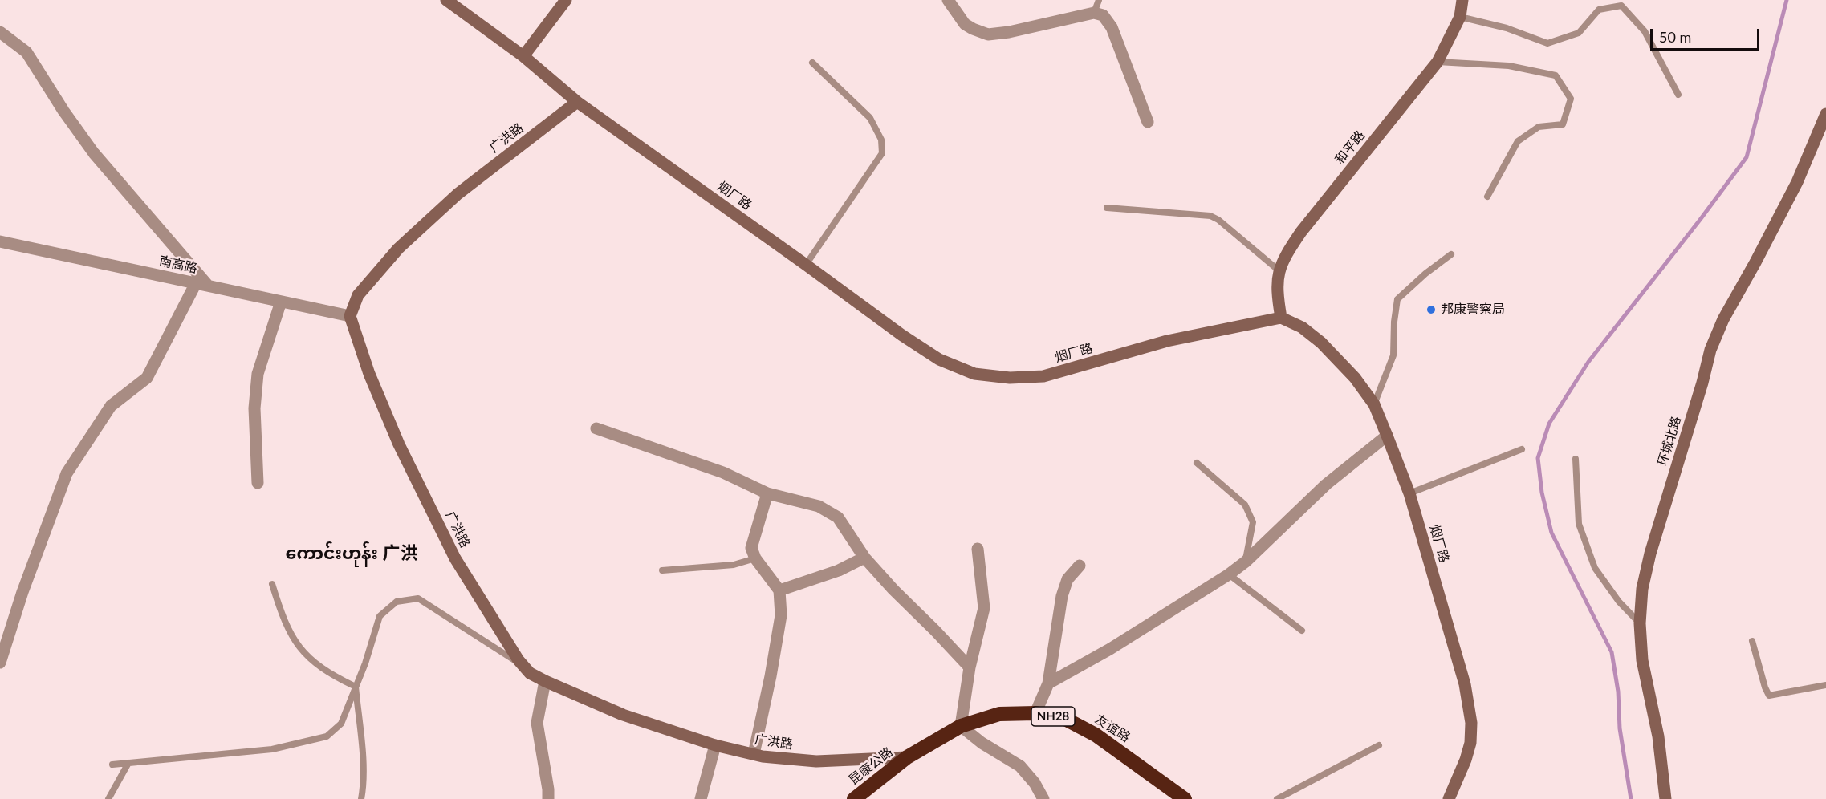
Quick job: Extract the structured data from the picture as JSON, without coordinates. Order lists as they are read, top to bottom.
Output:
{
  "streets": {
    "highway": ["NH28", "友谊路", "昆康公路"],
    "street": [
      "广洪路",
      "和平路",
      "烟厂路",
      "南高路",
      "环城北路"
    ]
  },
  "crossings": [
    ["广洪路", "烟厂路"],
    ["广洪路", "南高路"],
    ["广洪路", "友谊路"],
    ["广洪路", "昆康公路"],
    ["和平路", "烟厂路"],
    ["友谊路", "昆康公路"]
  ],
  "districts": ["ကောင်းဟုန်း 广洪"],
  "places": ["邦康警察局"],
  "scale_bar": "50 m"
}
